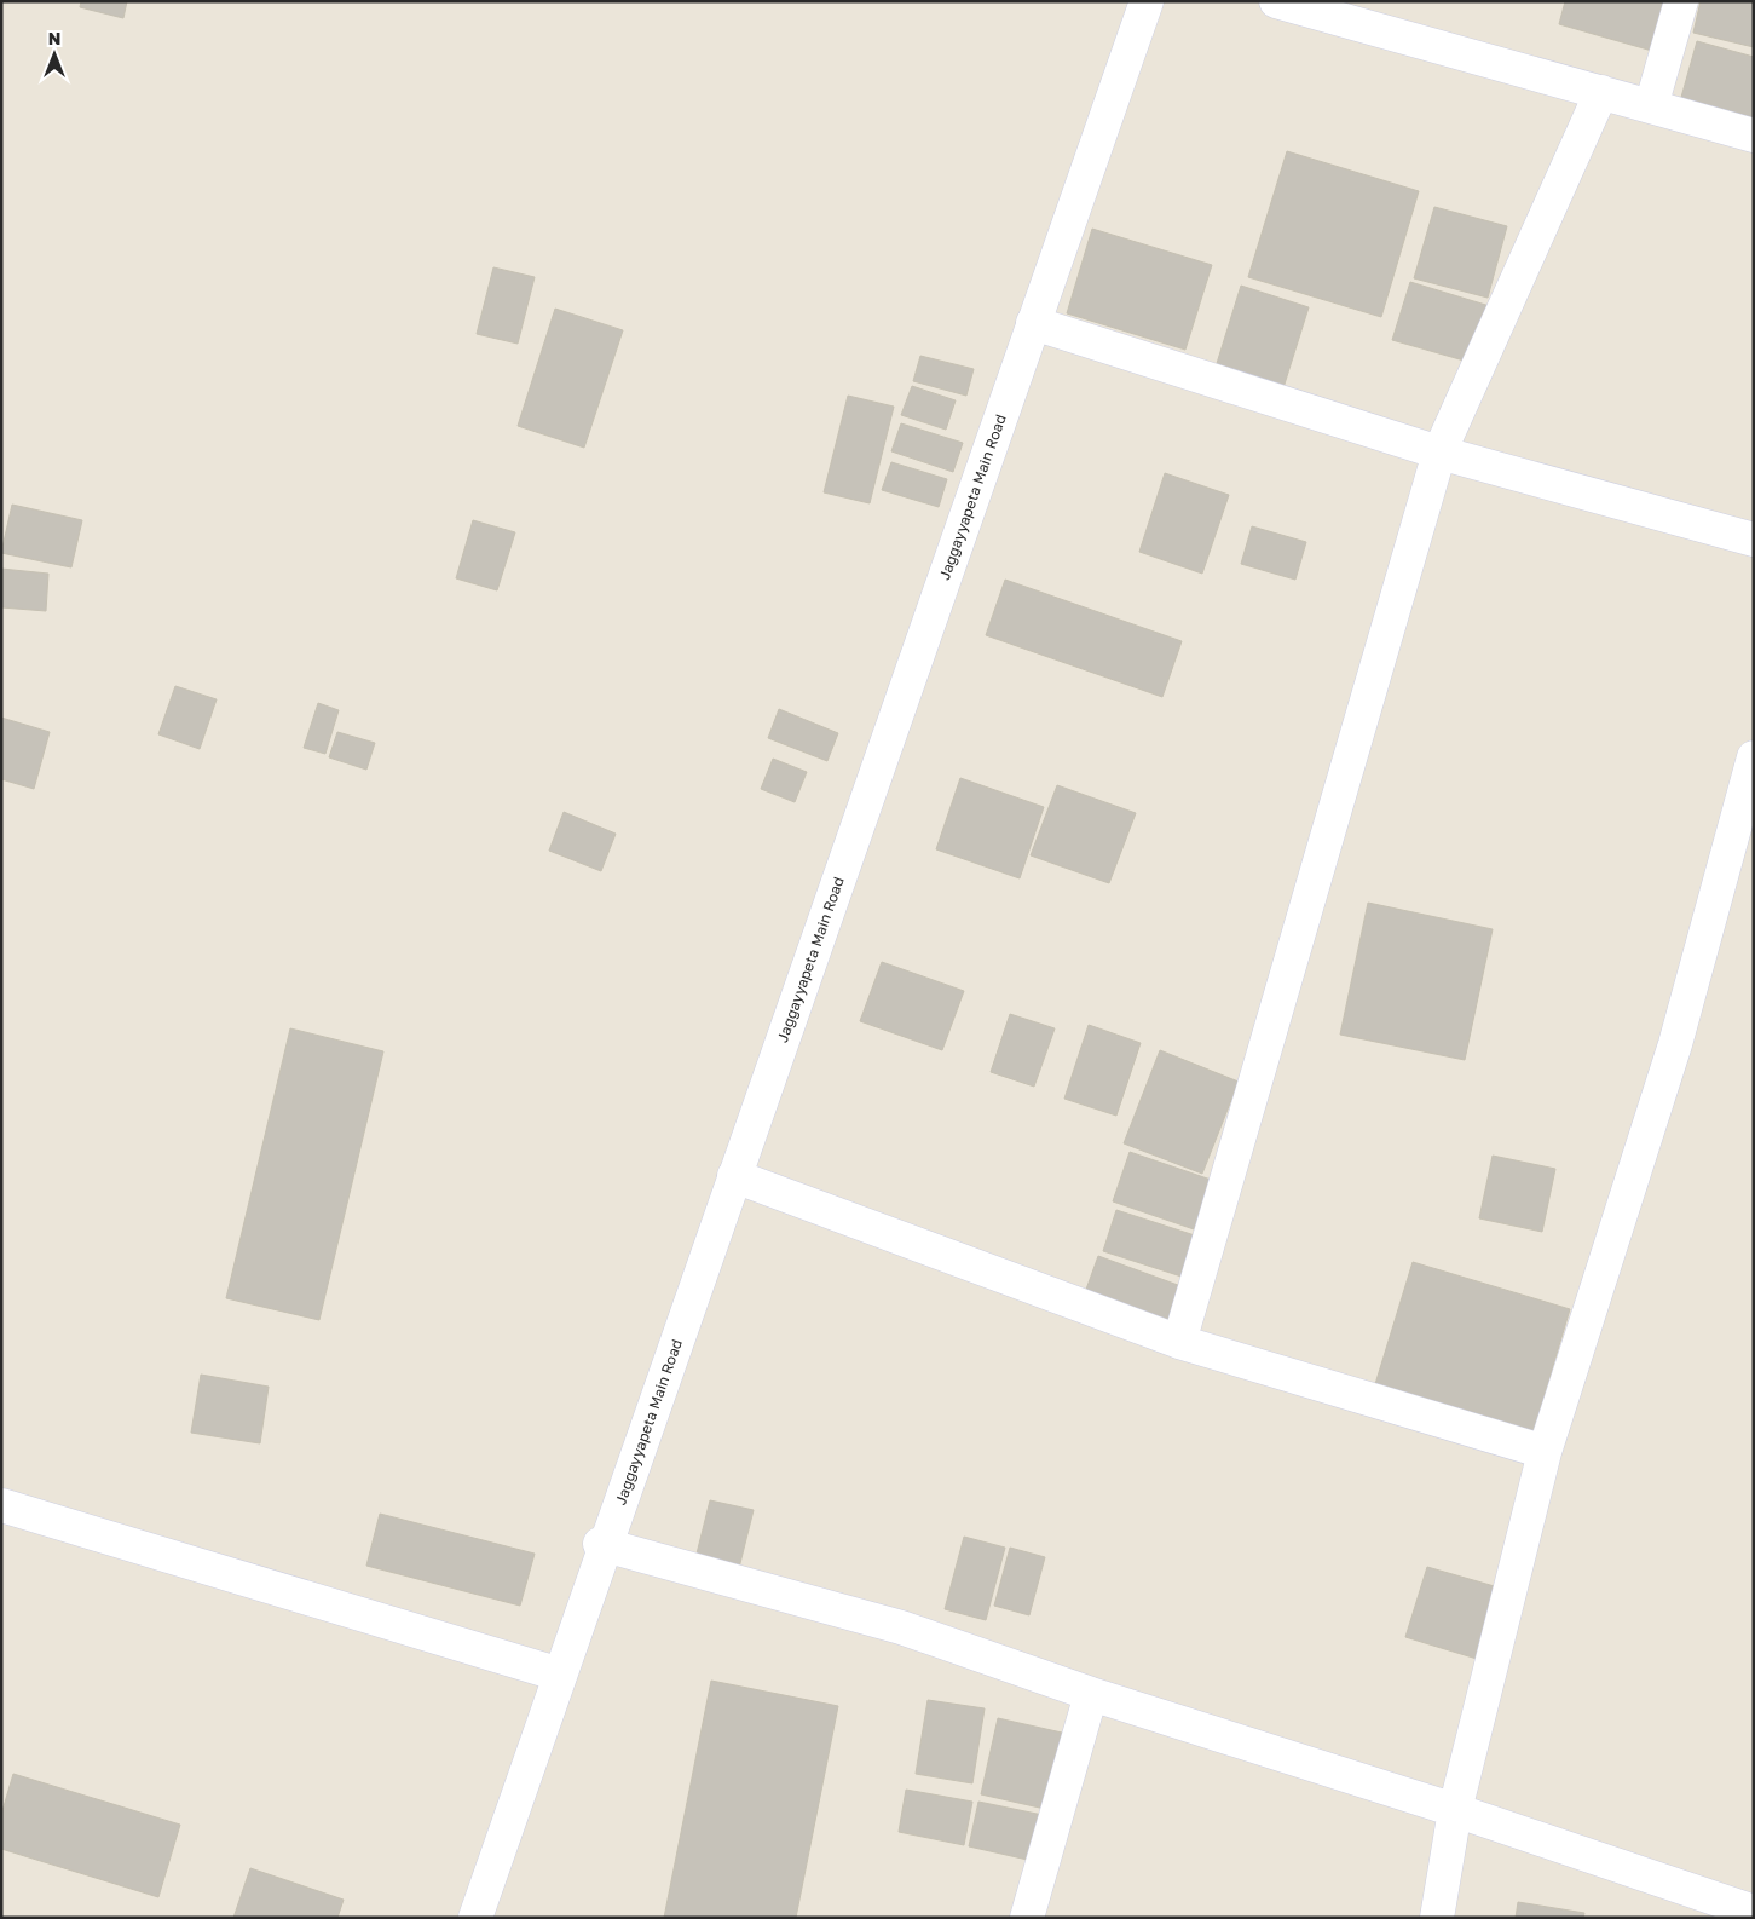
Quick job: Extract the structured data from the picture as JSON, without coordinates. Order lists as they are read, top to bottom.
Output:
{
  "streets": {
    "street": ["Jaggayyapeta Main Road"]
  },
  "north": "top"
}
